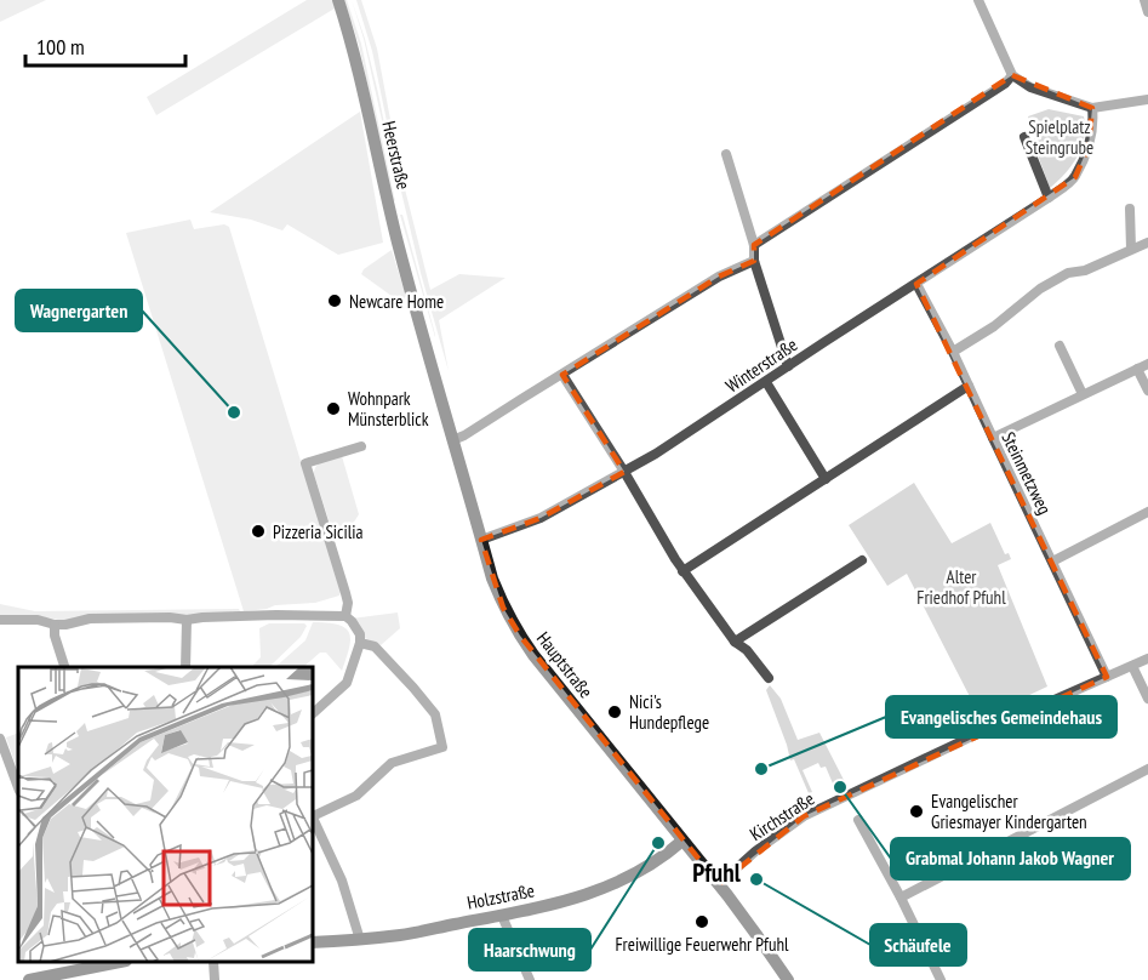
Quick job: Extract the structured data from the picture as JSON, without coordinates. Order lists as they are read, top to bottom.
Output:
{
  "streets": {
    "street": [
      "Heerstraße",
      "Winterstraße",
      "Steinmetzweg",
      "Hauptstraße",
      "Kirchstraße",
      "Holzstraße"
    ]
  },
  "crossings": [
    ["Heerstraße", "Hauptstraße"],
    ["Winterstraße", "Steinmetzweg"],
    ["Winterstraße", "Hauptstraße"],
    ["Steinmetzweg", "Kirchstraße"],
    ["Hauptstraße", "Kirchstraße"],
    ["Hauptstraße", "Holzstraße"]
  ],
  "districts": ["Pfuhl"],
  "parks": ["Spielplatz Steingrube", "Alter Friedhof Pfuhl"],
  "places": [
    "Newcare Home",
    "Wohnpark Münsterblick",
    "Wagnergarten",
    "Pizzeria Sicilia",
    "Nici's Hundepflege",
    "Evangelisches Gemeindehaus",
    "Grabmal Johann Jakob Wagner",
    "Evangelischer Griesmayer Kindergarten",
    "Haarschwung",
    "Schäufele",
    "Freiwillige Feuerwehr Pfuhl"
  ],
  "scale_bar": "100 m"
}
